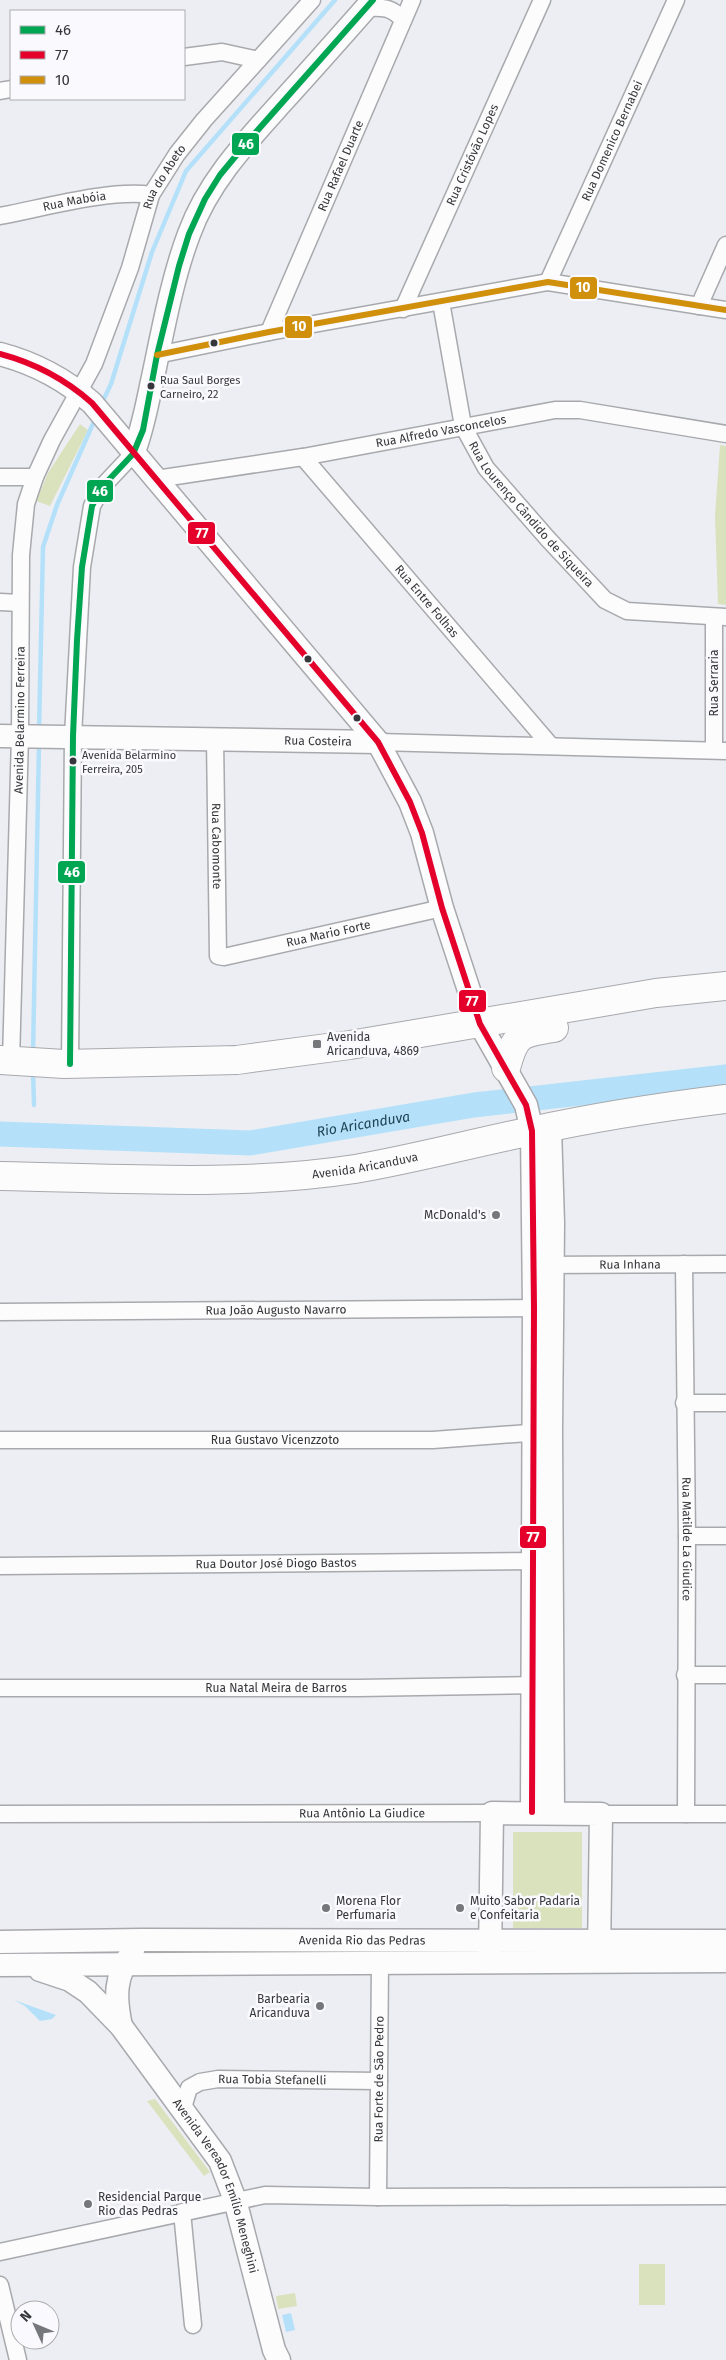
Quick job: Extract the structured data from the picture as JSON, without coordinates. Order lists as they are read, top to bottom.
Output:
{
  "streets": {
    "highway": ["Avenida Aricanduva"],
    "street": [
      "Rua Domenico Bernabei",
      "Rua Cristóvão Lopes",
      "Rua Rafael Duarte",
      "Rua do Abeto",
      "Rua Mabóia",
      "Rua Alfredo Vasconcelos",
      "Rua Lourenço Cândido de Siqueira",
      "Rua Entre Folhas",
      "Rua Serraria",
      "Avenida Belarmino Ferreira",
      "Rua Costeira",
      "Rua Cabomonte",
      "Rua Mario Forte",
      "Rua Inhana",
      "Rua João Augusto Navarro",
      "Rua Gustavo Vicenzzoto",
      "Rua Matilde La Giudice",
      "Rua Doutor José Diogo Bastos",
      "Rua Natal Meira de Barros",
      "Rua Antônio La Giudice",
      "Avenida Rio das Pedras",
      "Rua Forte de São Pedro",
      "Rua Tobia Stefanelli",
      "Avenida Vereador Emílio Meneghini"
    ]
  },
  "crossings": [
    ["Rua do Abeto", "Rua Mabóia"],
    ["Rua do Abeto", "Avenida Belarmino Ferreira"],
    ["Rua Alfredo Vasconcelos", "Rua Lourenço Cândido de Siqueira"],
    ["Rua Alfredo Vasconcelos", "Rua Entre Folhas"],
    ["Rua Lourenço Cândido de Siqueira", "Rua Serraria"],
    ["Rua Entre Folhas", "Rua Costeira"],
    ["Rua Serraria", "Rua Costeira"],
    ["Avenida Belarmino Ferreira", "Rua Costeira"],
    ["Rua Costeira", "Rua Cabomonte"],
    ["Rua Cabomonte", "Rua Mario Forte"],
    ["Rua Inhana", "Rua Matilde La Giudice"],
    ["Rua Matilde La Giudice", "Rua Antônio La Giudice"],
    ["Avenida Rio das Pedras", "Rua Forte de São Pedro"],
    ["Avenida Rio das Pedras", "Avenida Vereador Emílio Meneghini"],
    ["Rua Forte de São Pedro", "Rua Tobia Stefanelli"],
    ["Rua Tobia Stefanelli", "Avenida Vereador Emílio Meneghini"]
  ],
  "water": ["Rio Aricanduva"],
  "places": {
    "other": [
      "Rua Saul Borges Carneiro, 22",
      "Avenida Belarmino Ferreira, 205",
      "McDonald's",
      "Morena Flor Perfumaria",
      "Muito Sabor Padaria e Confeitaria",
      "Barbearia Aricanduva",
      "Residencial Parque Rio das Pedras"
    ],
    "transit": ["Avenida Aricanduva, 4869"]
  },
  "lines": ["transit line 46", "transit line 10", "transit line 77"],
  "legend": ["46", "77", "10"],
  "north": "top left"
}
